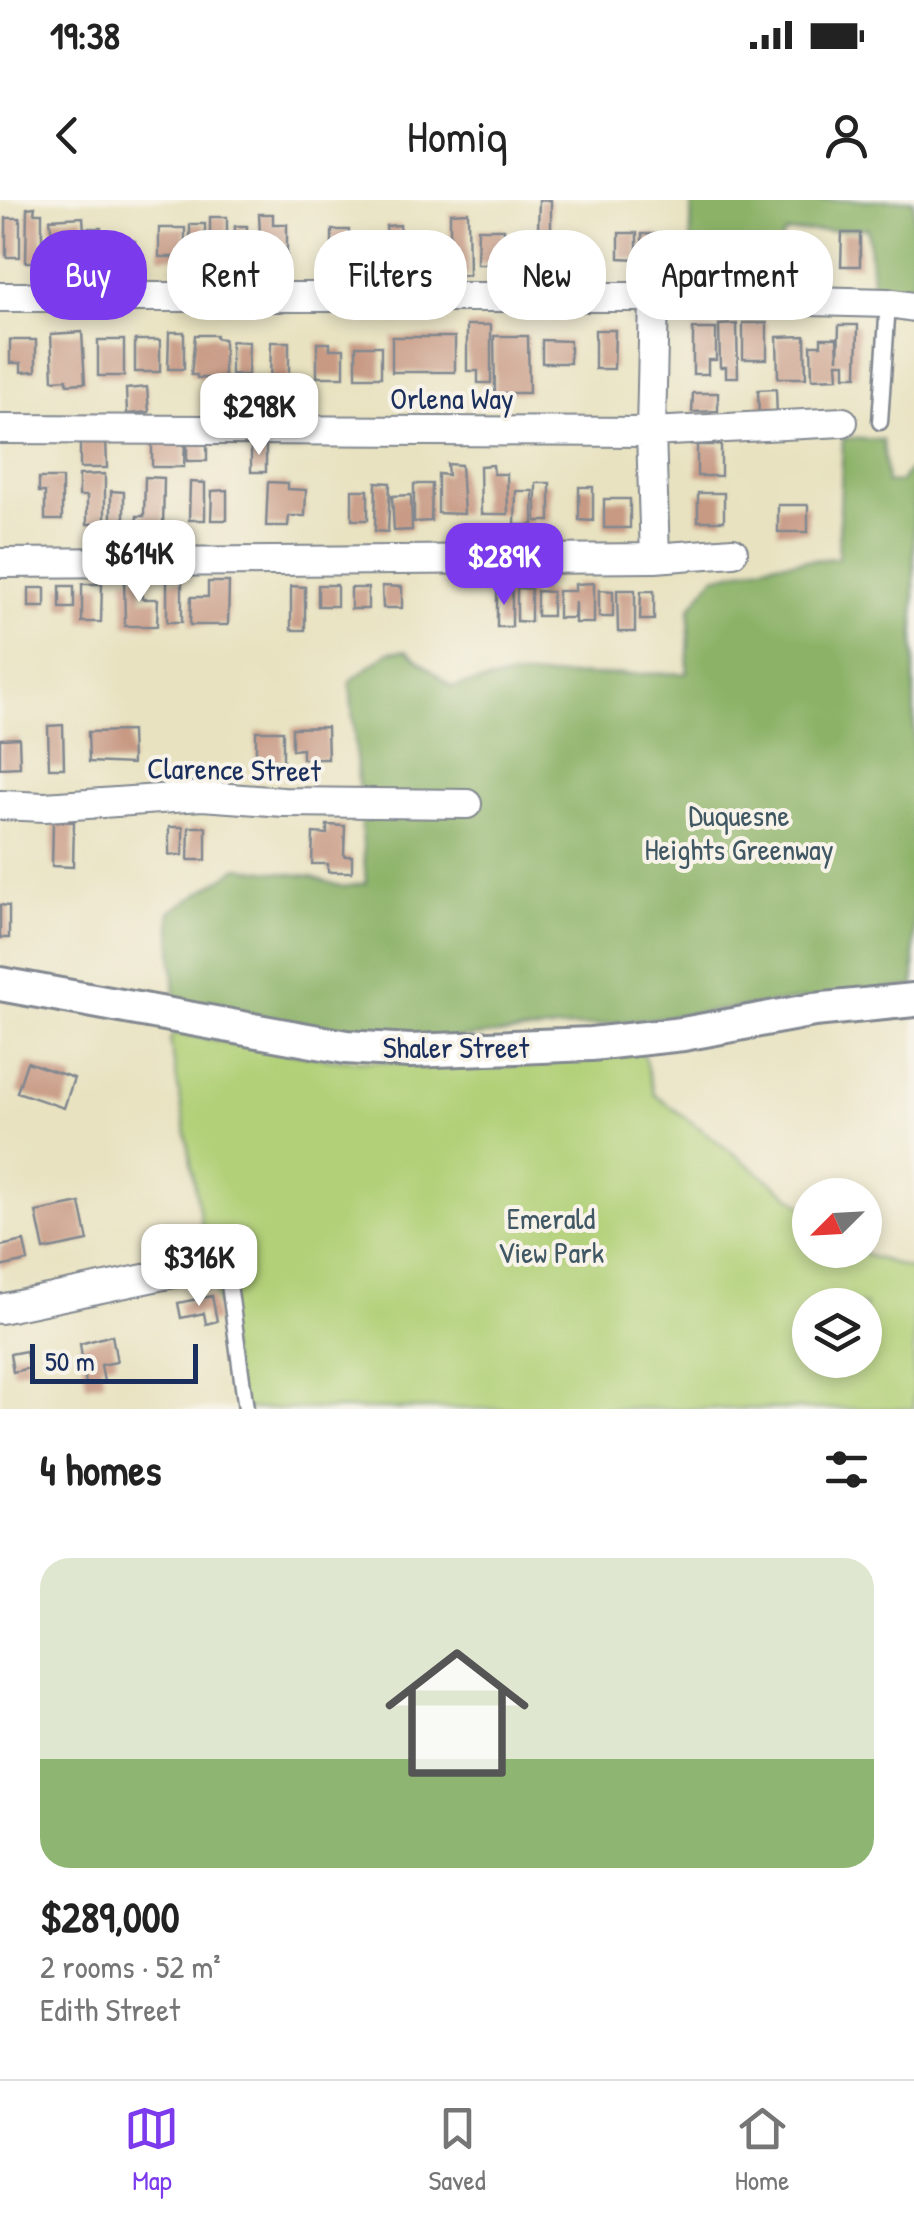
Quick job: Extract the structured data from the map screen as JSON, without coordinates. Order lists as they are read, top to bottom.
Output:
{
  "streets": {
    "street": ["Orlena Way", "Clarence Street", "Shaler Street"]
  },
  "parks": ["Duquesne Heights Greenway", "Emerald View Park"],
  "scale_bar": "50 m",
  "north": "bottom left",
  "page": {
    "status": "19:38",
    "header": "Homiq",
    "chip": [
      "Buy",
      "Rent",
      "Filters",
      "New",
      "Apartment"
    ],
    "price": [
      "$298K",
      "$614K",
      "$289K",
      "$316K"
    ],
    "scale": "50 m",
    "heading": "4 homes",
    "list": [
      {
        "name": "$289,000",
        "note": "2 rooms · 52 m² · Edith Street"
      }
    ],
    "tabs": ["Map", "Saved", "Home"]
  }
}
